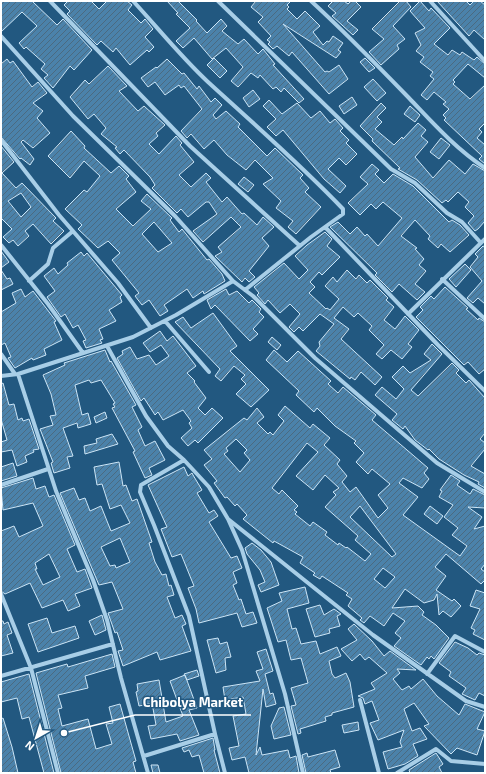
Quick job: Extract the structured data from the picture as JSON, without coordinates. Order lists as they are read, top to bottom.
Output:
{
  "places": ["Chibolya Market"],
  "north": "bottom left"
}
